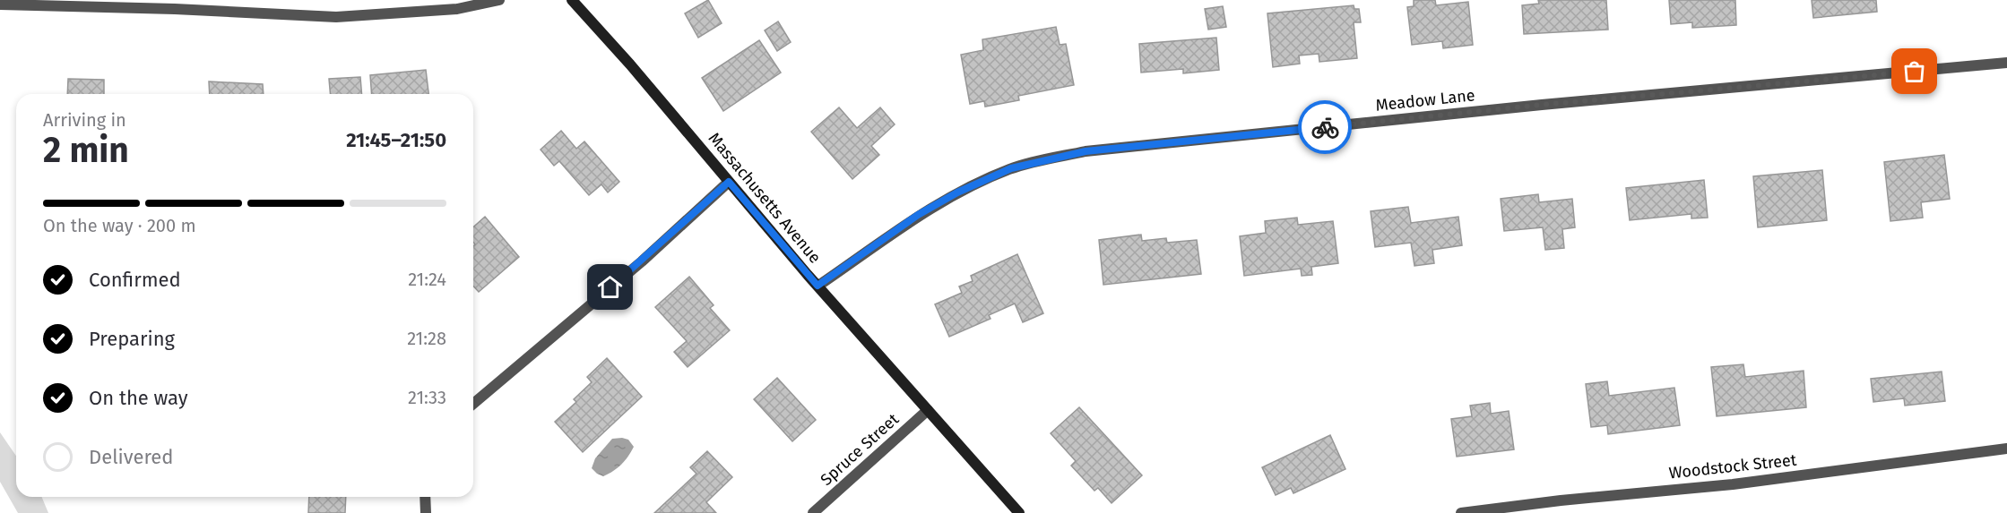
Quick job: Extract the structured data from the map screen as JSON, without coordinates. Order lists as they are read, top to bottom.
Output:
{
  "streets": {
    "main road": ["Massachusetts Avenue"],
    "street": ["Meadow Lane", "Spruce Street", "Woodstock Street"]
  },
  "crossings": [
    ["Meadow Lane", "Massachusetts Avenue"],
    ["Massachusetts Avenue", "Spruce Street"]
  ],
  "page": {
    "heading": ["2 min", "Arriving in", "21:45–21:50"],
    "bar": "On the way · 200 m",
    "list": [
      ["Confirmed", "21:24"],
      ["Preparing", "21:28"],
      ["On the way", "21:33"],
      "Delivered"
    ]
  }
}
